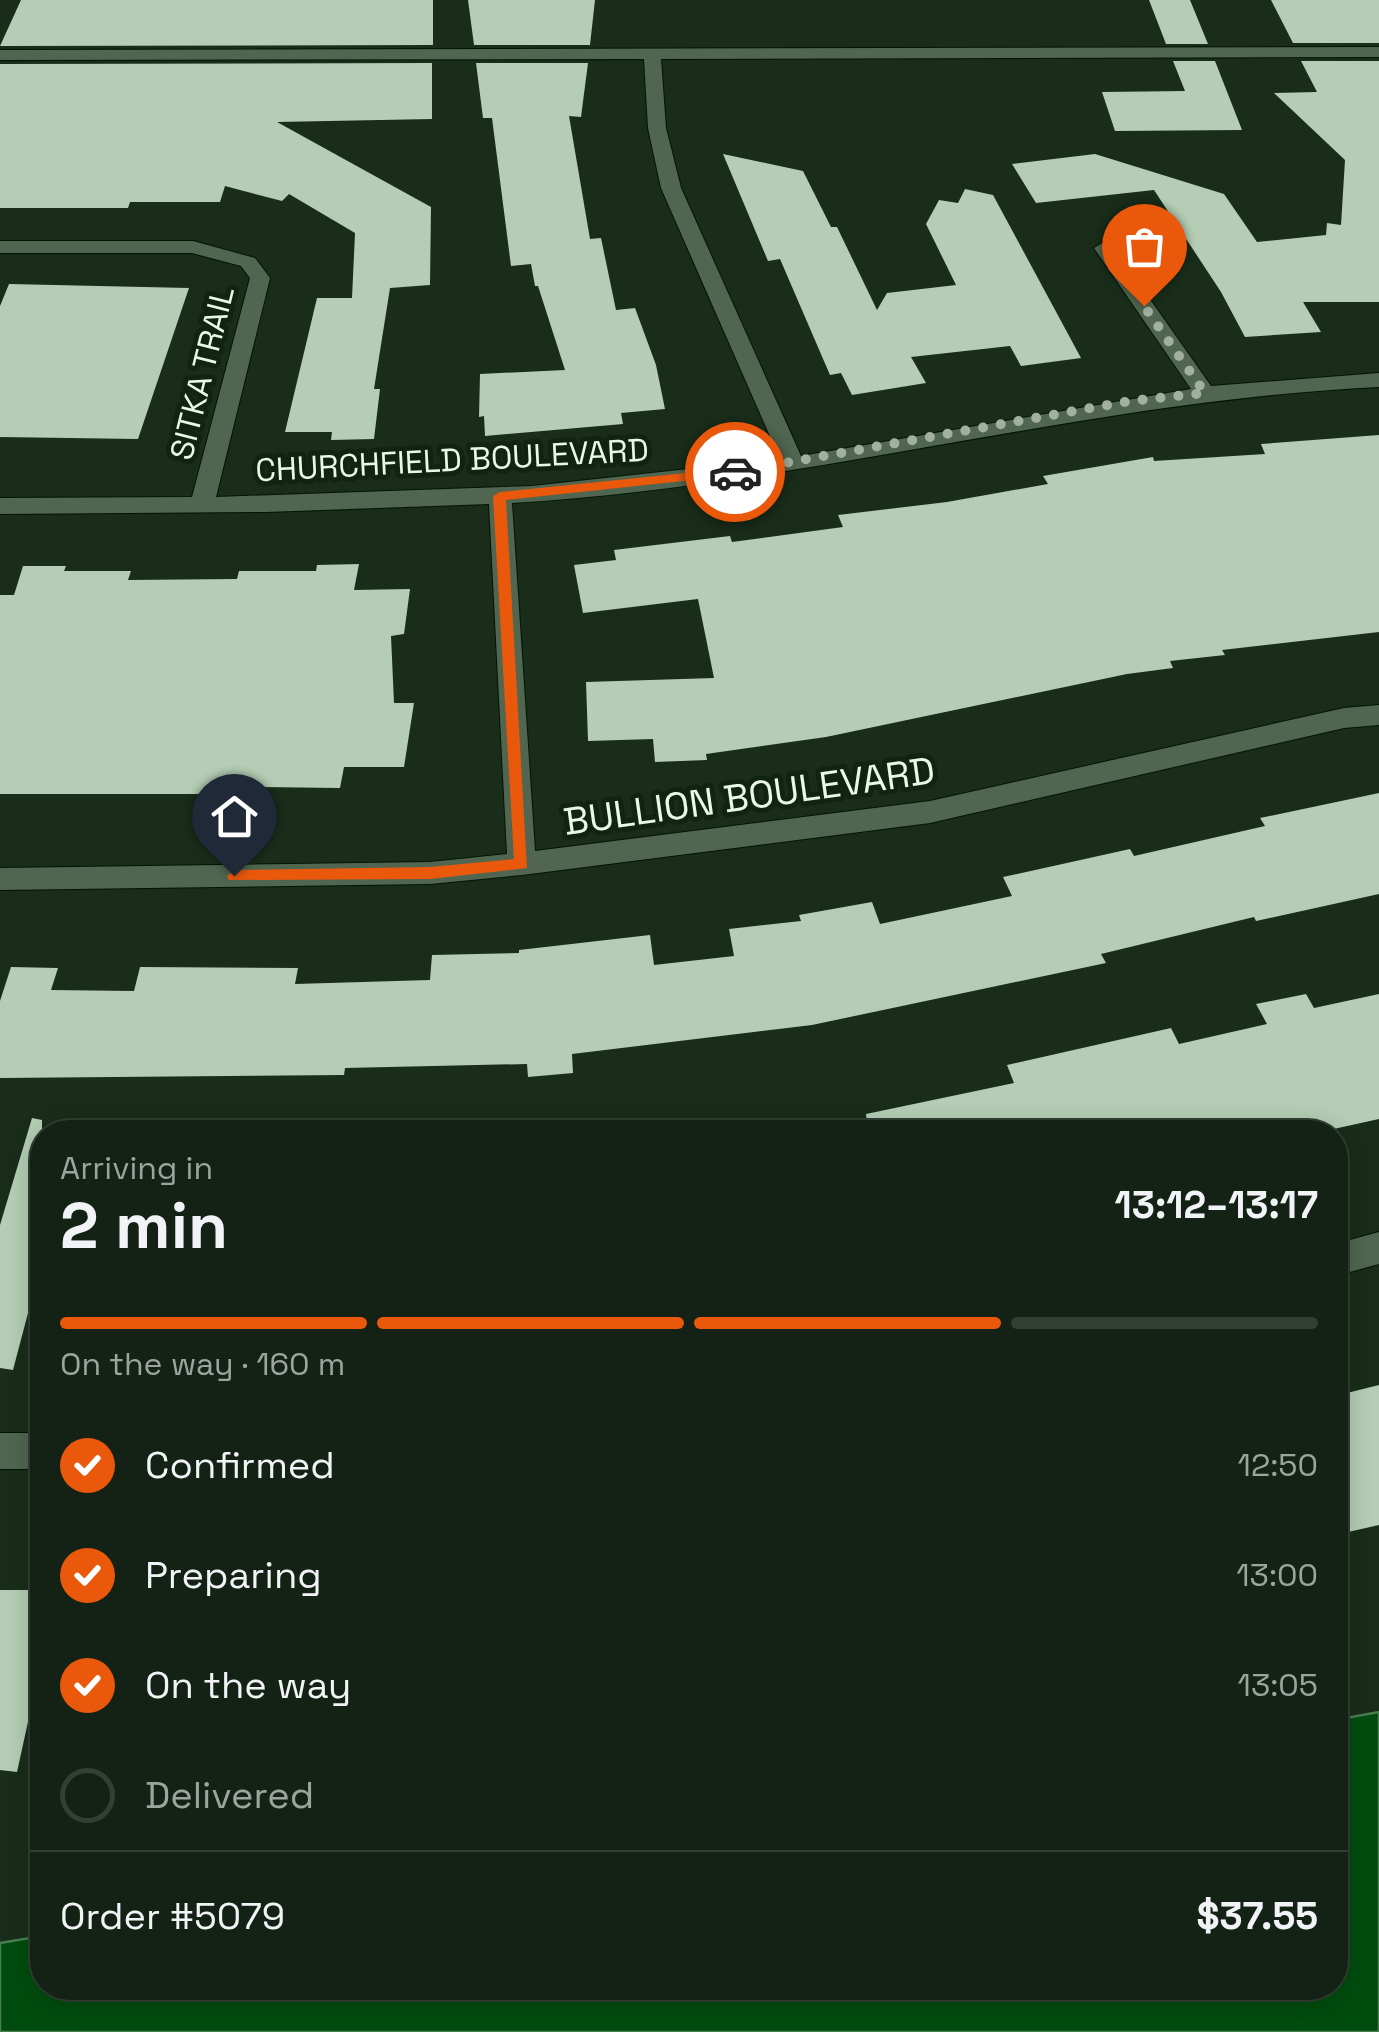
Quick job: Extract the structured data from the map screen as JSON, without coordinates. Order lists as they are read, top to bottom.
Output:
{
  "streets": {
    "street": ["SITKA TRAIL", "CHURCHFIELD BOULEVARD", "BULLION BOULEVARD"]
  },
  "crossings": [
    ["SITKA TRAIL", "CHURCHFIELD BOULEVARD"]
  ],
  "page": {
    "heading": ["2 min", "Arriving in", "13:12–13:17"],
    "panel": ["Order #5079", "$37.55"],
    "bar": "On the way · 160 m",
    "list": [
      ["Confirmed", "12:50"],
      ["Preparing", "13:00"],
      ["On the way", "13:05"],
      "Delivered"
    ]
  }
}
